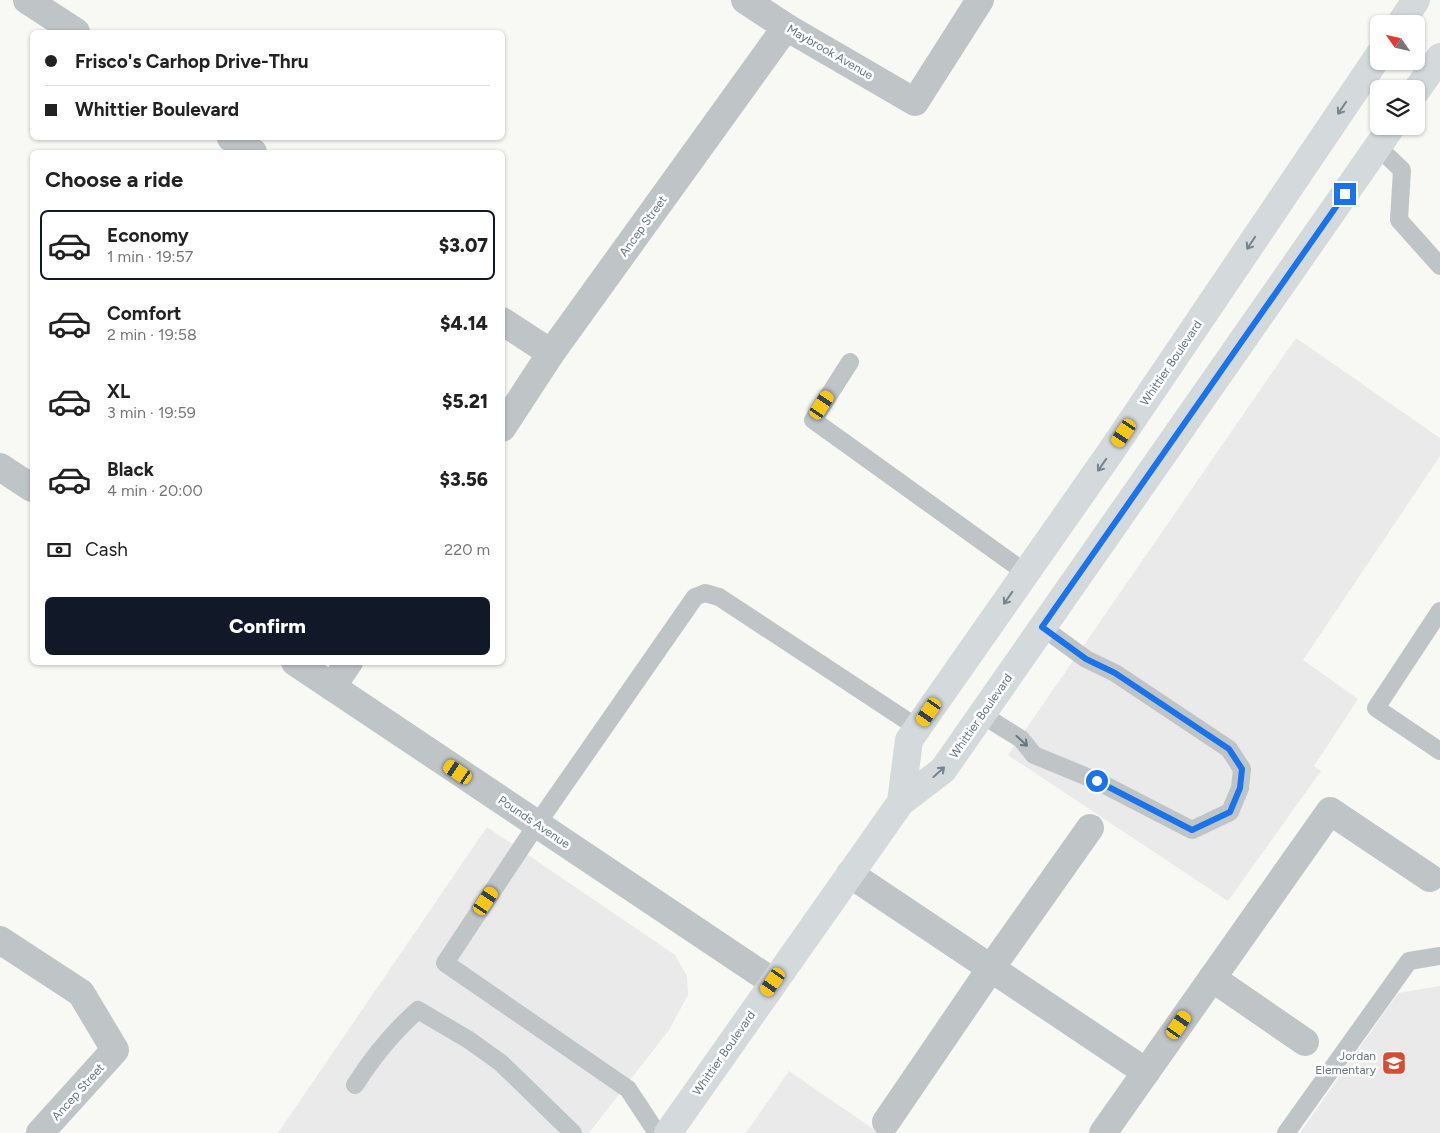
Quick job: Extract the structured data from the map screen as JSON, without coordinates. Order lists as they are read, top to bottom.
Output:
{
  "streets": {
    "main road": ["Whittier Boulevard"],
    "street": ["Maybrook Avenue", "Ancep Street", "Pounds Avenue"]
  },
  "crossings": [
    ["Maybrook Avenue", "Ancep Street"],
    ["Whittier Boulevard", "Pounds Avenue"]
  ],
  "places": {
    "school or university": ["Jordan Elementary"]
  },
  "north": "top left",
  "page": {
    "banner": ["Frisco's Carhop Drive-Thru", "Whittier Boulevard"],
    "heading": "Choose a ride",
    "list": [
      {
        "name": "Economy",
        "note": "1 min · 19:57",
        "value": "$3.07"
      },
      {
        "name": "Comfort",
        "note": "2 min · 19:58",
        "value": "$4.14"
      },
      {
        "name": "XL",
        "note": "3 min · 19:59",
        "value": "$5.21"
      },
      {
        "name": "Black",
        "note": "4 min · 20:00",
        "value": "$3.56"
      }
    ],
    "pay": ["Cash", "220 m"],
    "buttons": "Confirm"
  }
}
